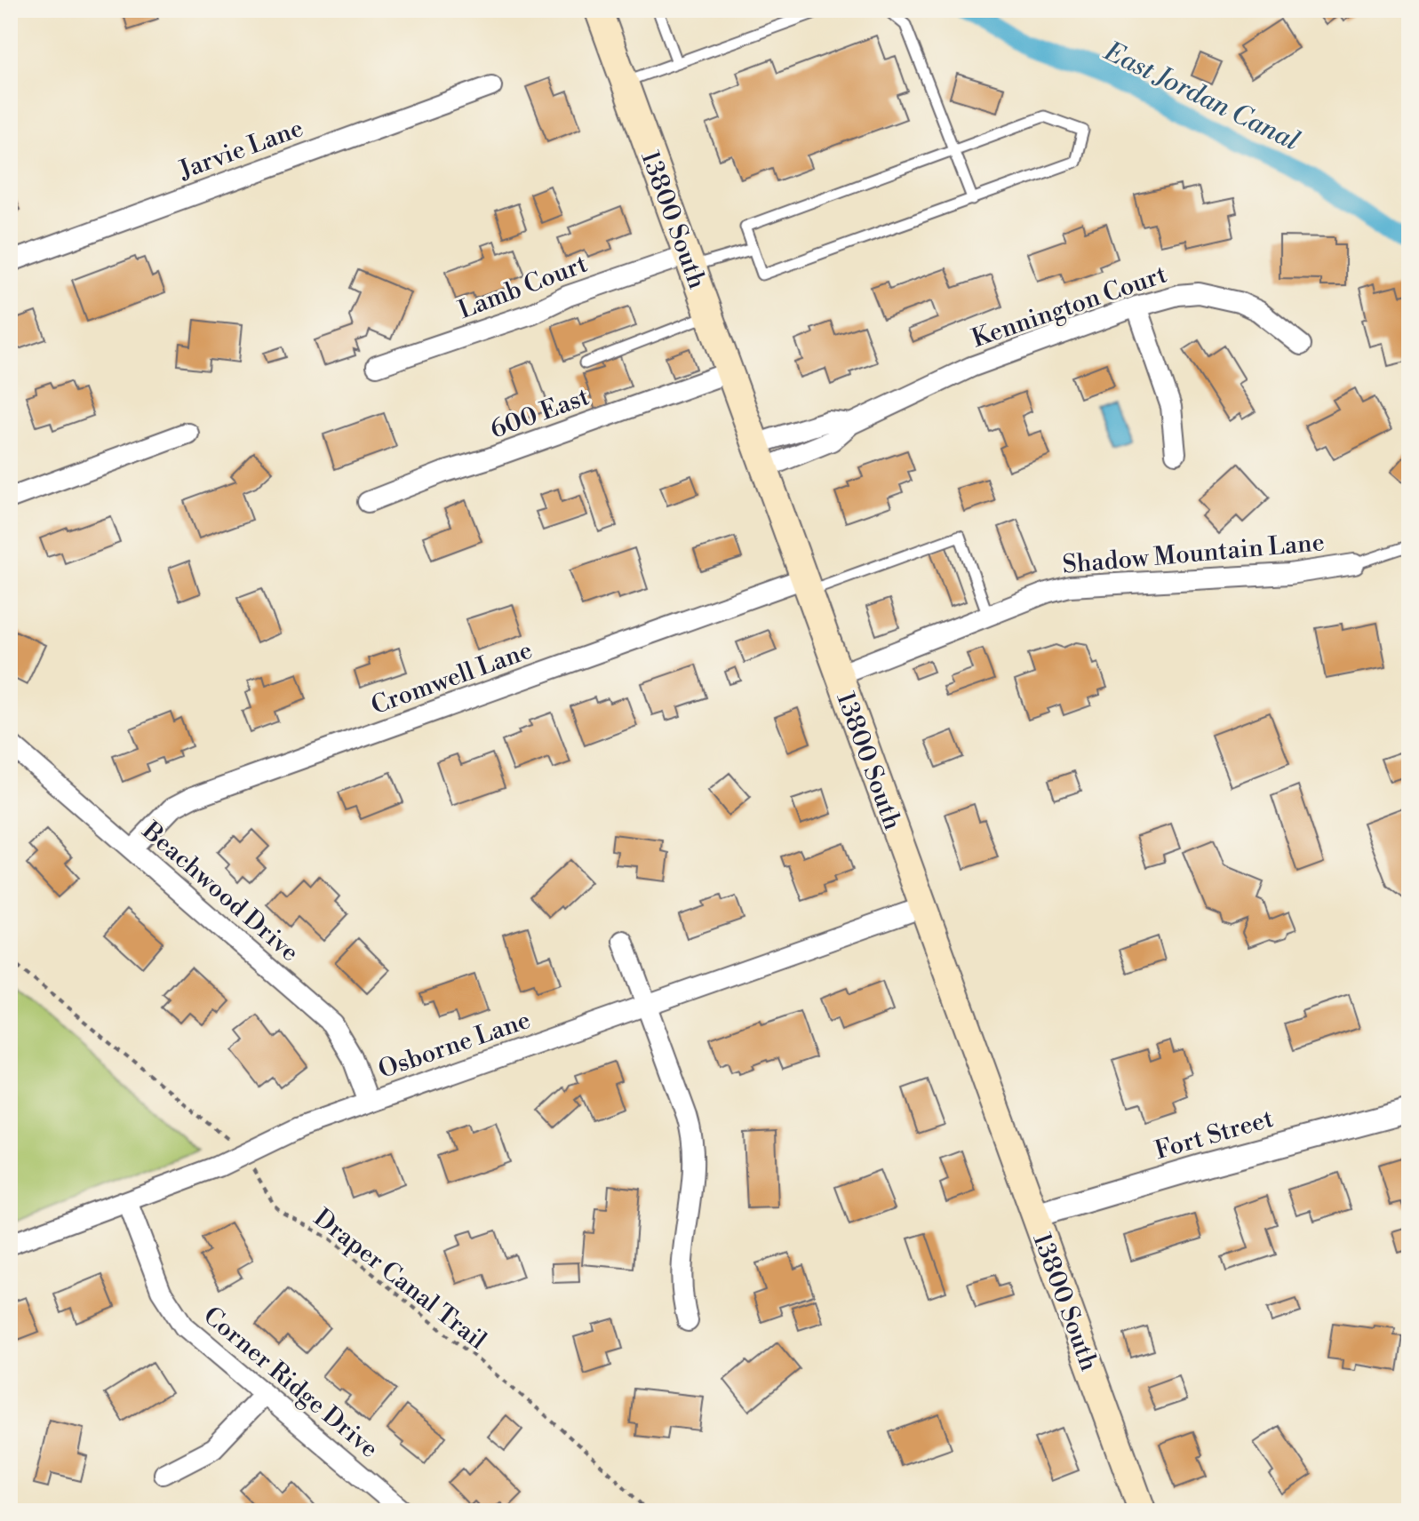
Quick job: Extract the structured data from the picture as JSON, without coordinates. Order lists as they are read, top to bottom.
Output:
{
  "streets": {
    "main road": ["13800 South"],
    "street": [
      "Jarvie Lane",
      "Lamb Court",
      "Kennington Court",
      "600 East",
      "Shadow Mountain Lane",
      "Cromwell Lane",
      "Beachwood Drive",
      "Osborne Lane",
      "Fort Street",
      "Corner Ridge Drive"
    ],
    "path": ["Draper Canal Trail"]
  },
  "crossings": [
    ["13800 South", "Lamb Court"],
    ["13800 South", "Kennington Court"],
    ["13800 South", "600 East"],
    ["13800 South", "Shadow Mountain Lane"],
    ["13800 South", "Cromwell Lane"],
    ["13800 South", "Osborne Lane"],
    ["13800 South", "Fort Street"],
    ["Cromwell Lane", "Beachwood Drive"],
    ["Beachwood Drive", "Osborne Lane"],
    ["Osborne Lane", "Draper Canal Trail"],
    ["Osborne Lane", "Corner Ridge Drive"]
  ],
  "water": ["East Jordan Canal"]
}
